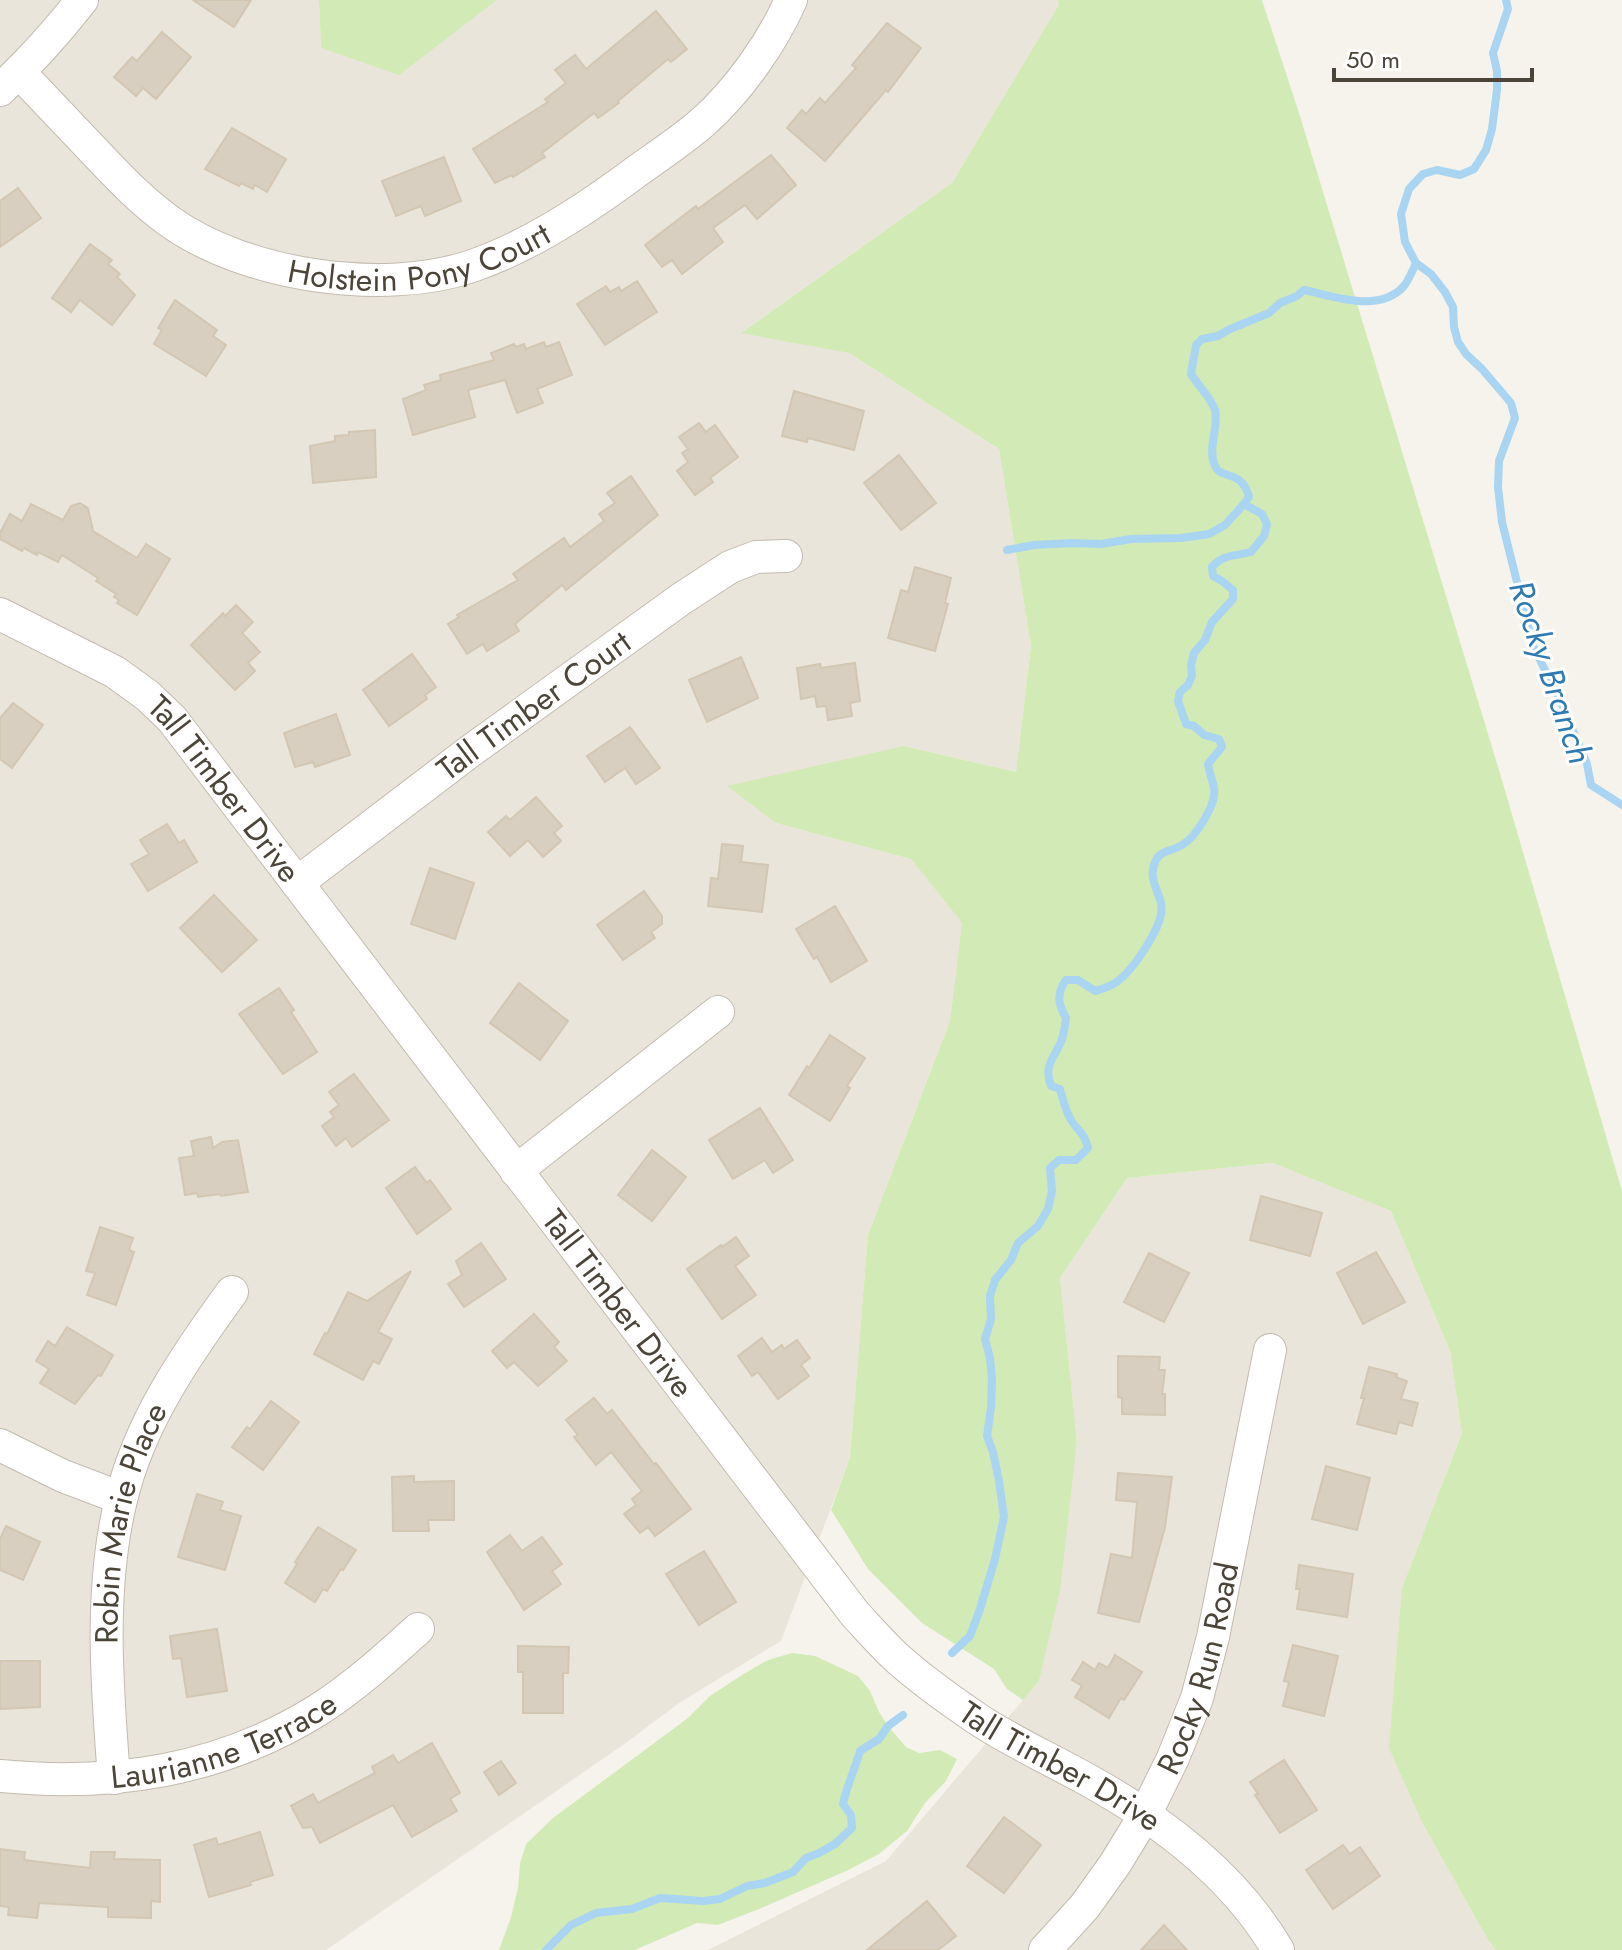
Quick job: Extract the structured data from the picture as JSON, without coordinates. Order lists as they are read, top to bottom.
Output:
{
  "streets": {
    "street": [
      "Holstein Pony Court",
      "Tall Timber Court",
      "Tall Timber Drive",
      "Robin Marie Place",
      "Rocky Run Road",
      "Laurianne Terrace"
    ]
  },
  "crossings": [
    ["Tall Timber Court", "Tall Timber Drive"],
    ["Tall Timber Drive", "Rocky Run Road"],
    ["Robin Marie Place", "Laurianne Terrace"]
  ],
  "water": ["Rocky Branch"],
  "scale_bar": "50 m"
}
